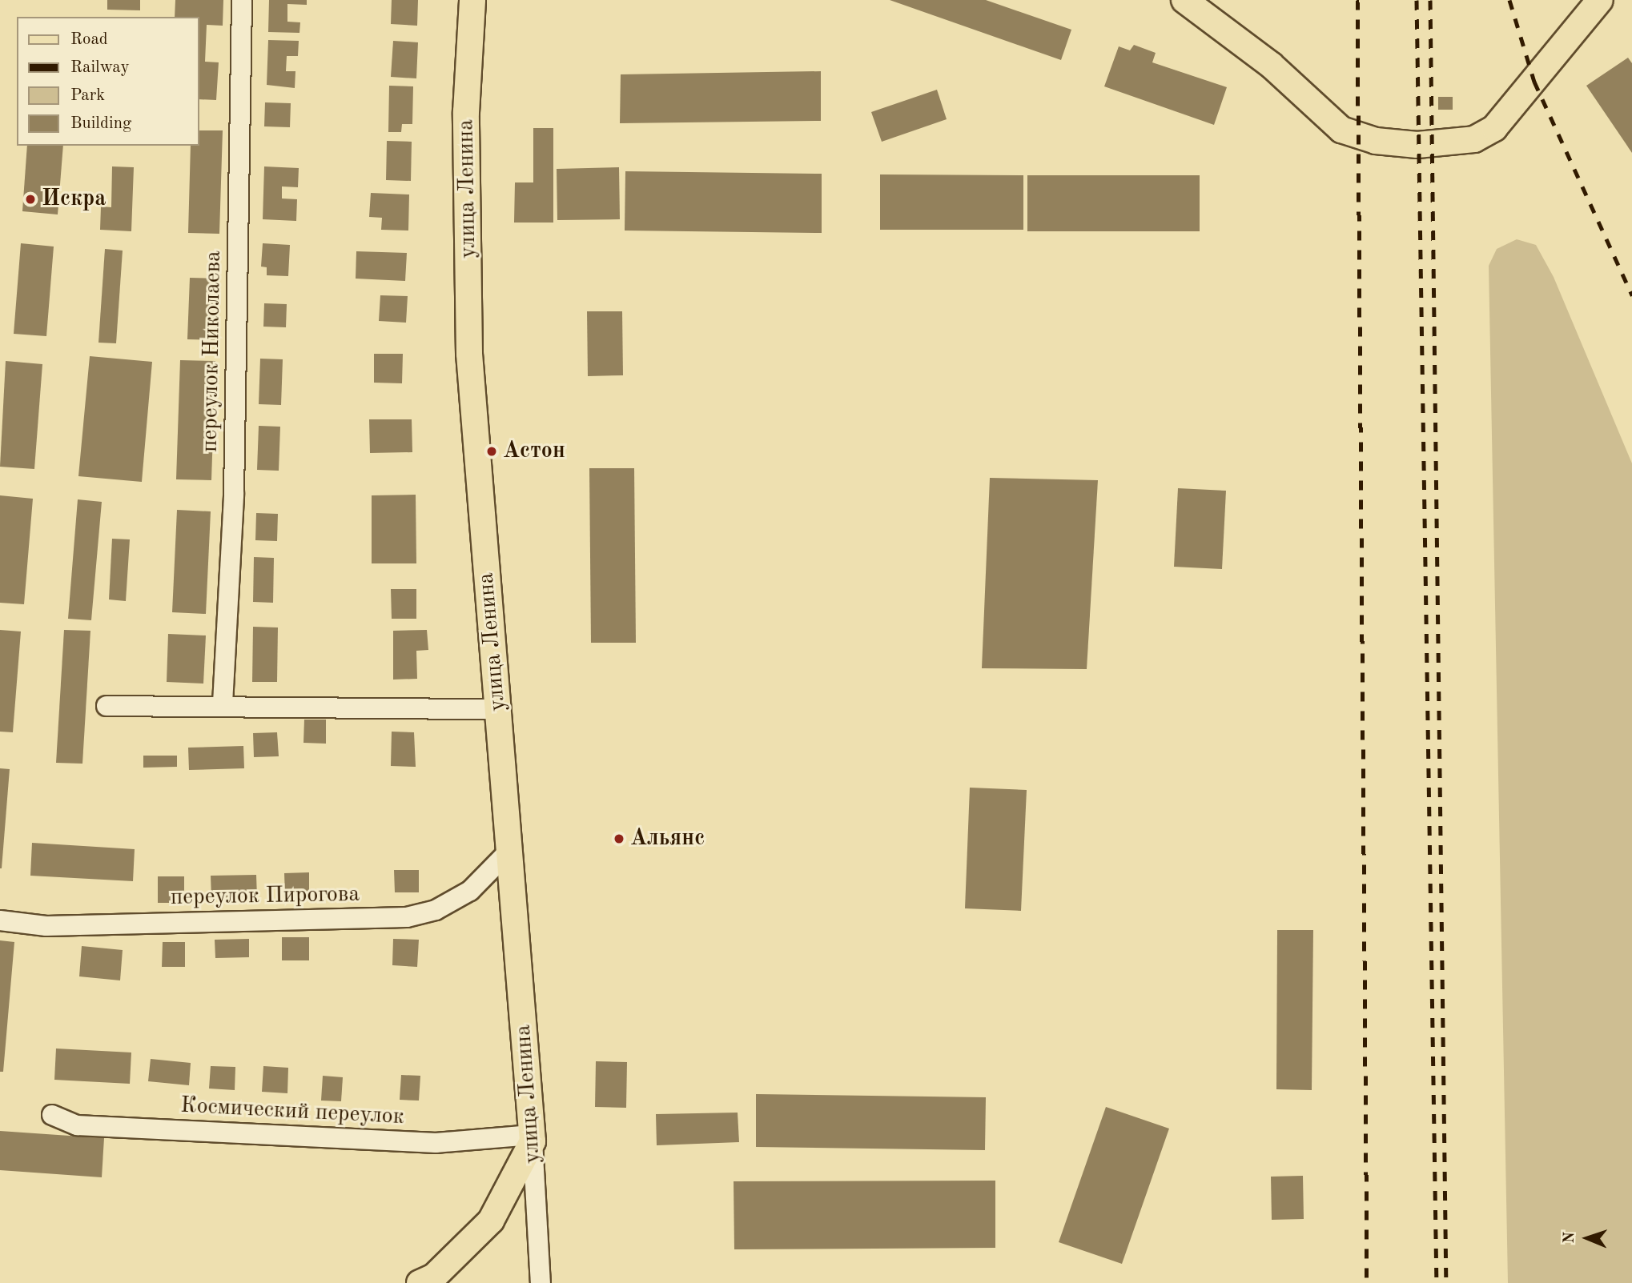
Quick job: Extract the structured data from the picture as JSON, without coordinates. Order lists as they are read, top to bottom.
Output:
{
  "streets": {
    "main road": ["улица Ленина"],
    "street": ["переулок Николаева", "переулок Пирогова", "Космический переулок"]
  },
  "crossings": [
    ["улица Ленина", "переулок Пирогова"],
    ["улица Ленина", "Космический переулок"]
  ],
  "places": ["Искра", "Астон", "Альянс"],
  "legend": [
    "Road",
    "Railway",
    "Park",
    "Building"
  ],
  "north": "left"
}
